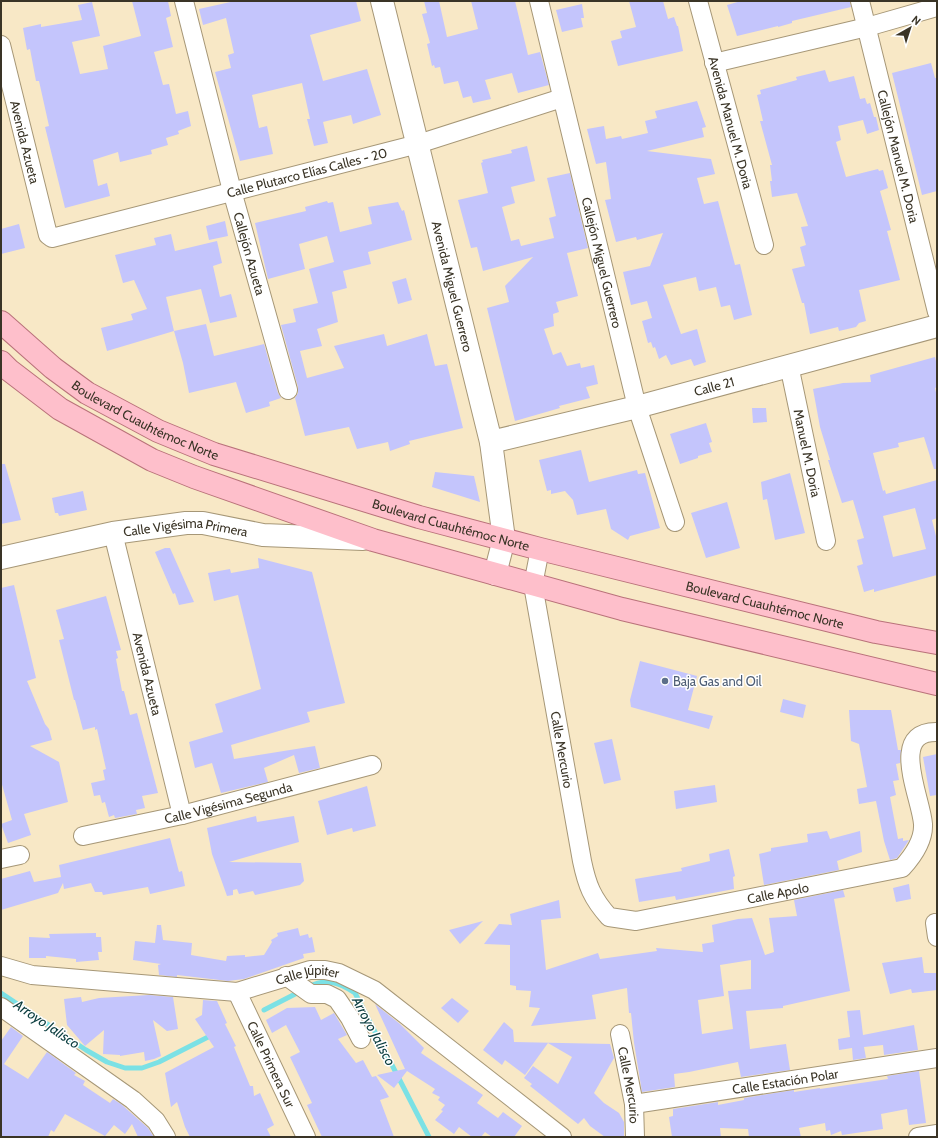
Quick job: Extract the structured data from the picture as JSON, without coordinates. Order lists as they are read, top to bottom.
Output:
{
  "streets": {
    "main road": ["Boulevard Cuauhtémoc Norte"],
    "street": [
      "Avenida Manuel M. Doria",
      "Avenida Azueta",
      "Callejón Manuel M. Doria",
      "Calle Plutarco Elías Calles - 20",
      "Callejón Azueta",
      "Callejón Miguel Guerrero",
      "Avenida Miguel Guerrero",
      "Calle 21",
      "Manuel M. Doria",
      "Calle Vigésima Primera",
      "Calle Mercurio",
      "Calle Vigésima Segunda",
      "Calle Apolo",
      "Calle Júpiter",
      "Calle Primera Sur",
      "Calle Estación Polar"
    ]
  },
  "crossings": [
    ["Avenida Azueta", "Calle Plutarco Elías Calles - 20"],
    ["Avenida Azueta", "Calle Vigésima Primera"],
    ["Avenida Azueta", "Calle Vigésima Segunda"],
    ["Calle Plutarco Elías Calles - 20", "Callejón Azueta"],
    ["Calle Plutarco Elías Calles - 20", "Callejón Miguel Guerrero"],
    ["Calle Plutarco Elías Calles - 20", "Avenida Miguel Guerrero"],
    ["Callejón Miguel Guerrero", "Calle 21"],
    ["Avenida Miguel Guerrero", "Calle 21"],
    ["Avenida Miguel Guerrero", "Boulevard Cuauhtémoc Norte"],
    ["Calle 21", "Manuel M. Doria"],
    ["Boulevard Cuauhtémoc Norte", "Calle Mercurio"],
    ["Calle Mercurio", "Calle Apolo"],
    ["Calle Mercurio", "Calle Estación Polar"],
    ["Calle Júpiter", "Calle Primera Sur"]
  ],
  "water": ["Arroyo Jalisco"],
  "places": ["Baja Gas and Oil"],
  "north": "top right"
}
